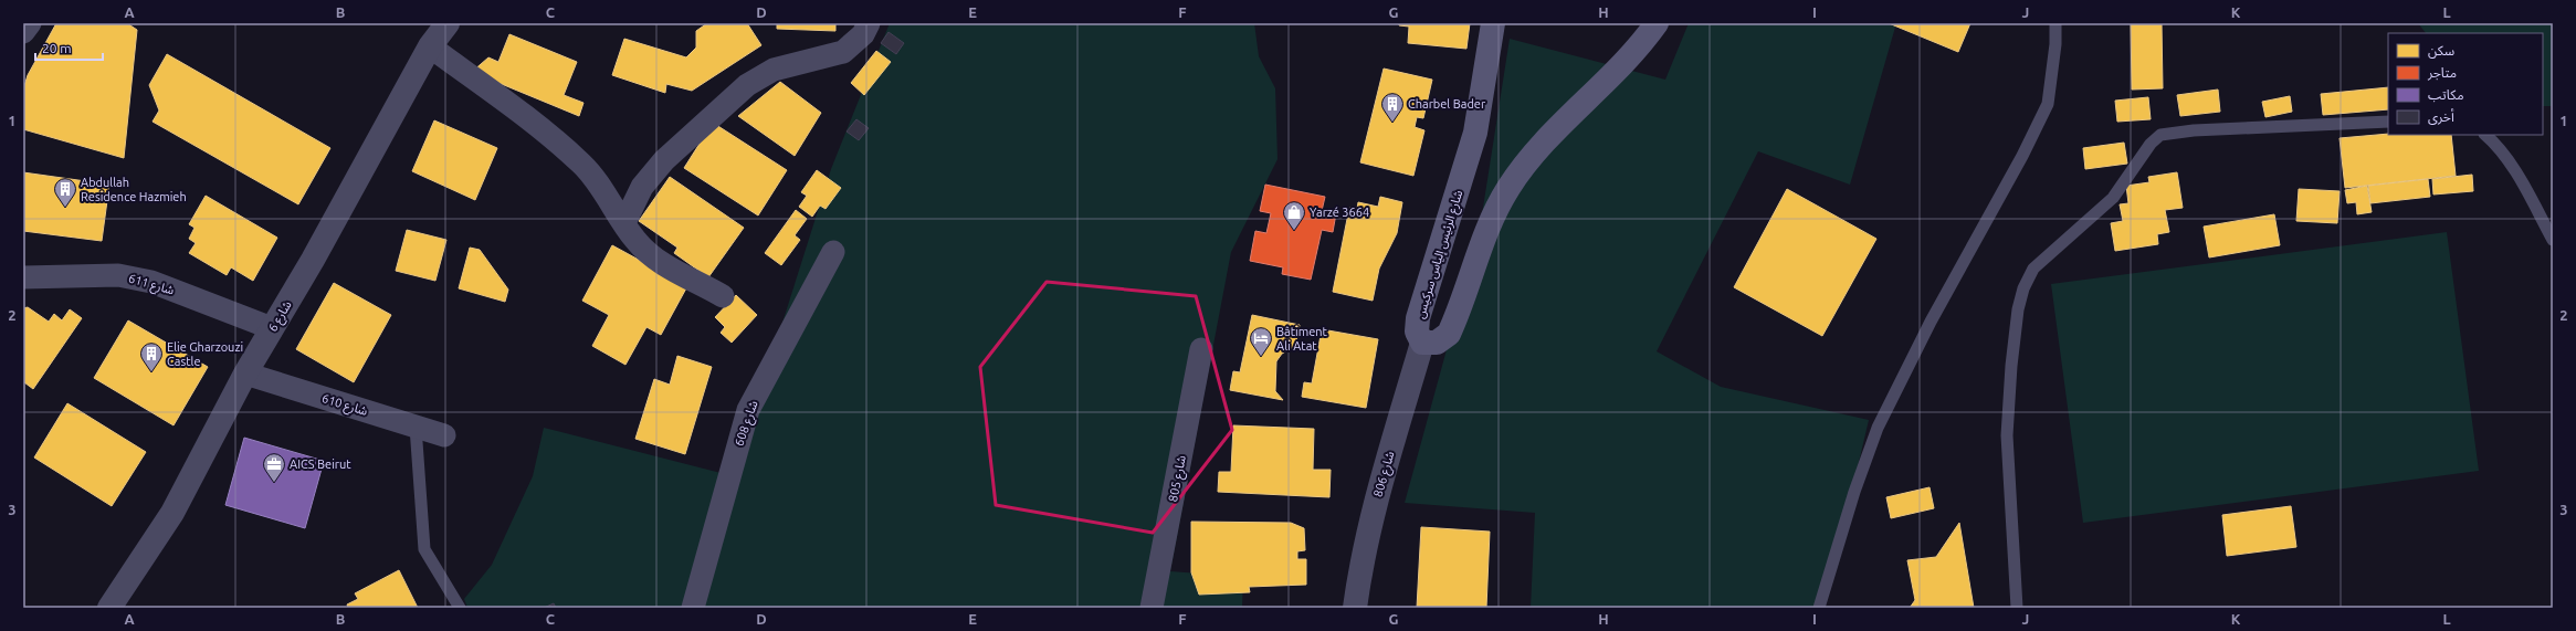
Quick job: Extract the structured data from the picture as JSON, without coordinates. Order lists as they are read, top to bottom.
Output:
{
  "streets": {
    "main road": ["شارع الرئيس إلياس سركيس"],
    "street": [
      "شارع 611",
      "شارع 6",
      "شارع 610",
      "شارع 608",
      "شارع 806",
      "شارع 805"
    ]
  },
  "crossings": [
    ["شارع الرئيس إلياس سركيس", "شارع 806"],
    ["شارع 611", "شارع 6"],
    ["شارع 6", "شارع 610"]
  ],
  "places": {
    "building": ["Charbel Bader", "Abdullah Residence Hazmieh", "Elie Gharzouzi Castle"],
    "shop": ["Yarzé 3664"],
    "hotel": ["Bâtiment Ali Atat"],
    "office": ["AICS Beirut"]
  },
  "legend": [
    "سكن",
    "متاجر",
    "مكاتب",
    "أخرى"
  ],
  "scale_bar": "20 m",
  "grid": {
    "columns": [
      "A",
      "B",
      "C",
      "D",
      "E",
      "F",
      "G",
      "H",
      "I",
      "J",
      "K",
      "L"
    ],
    "rows": ["1", "2", "3"]
  }
}
